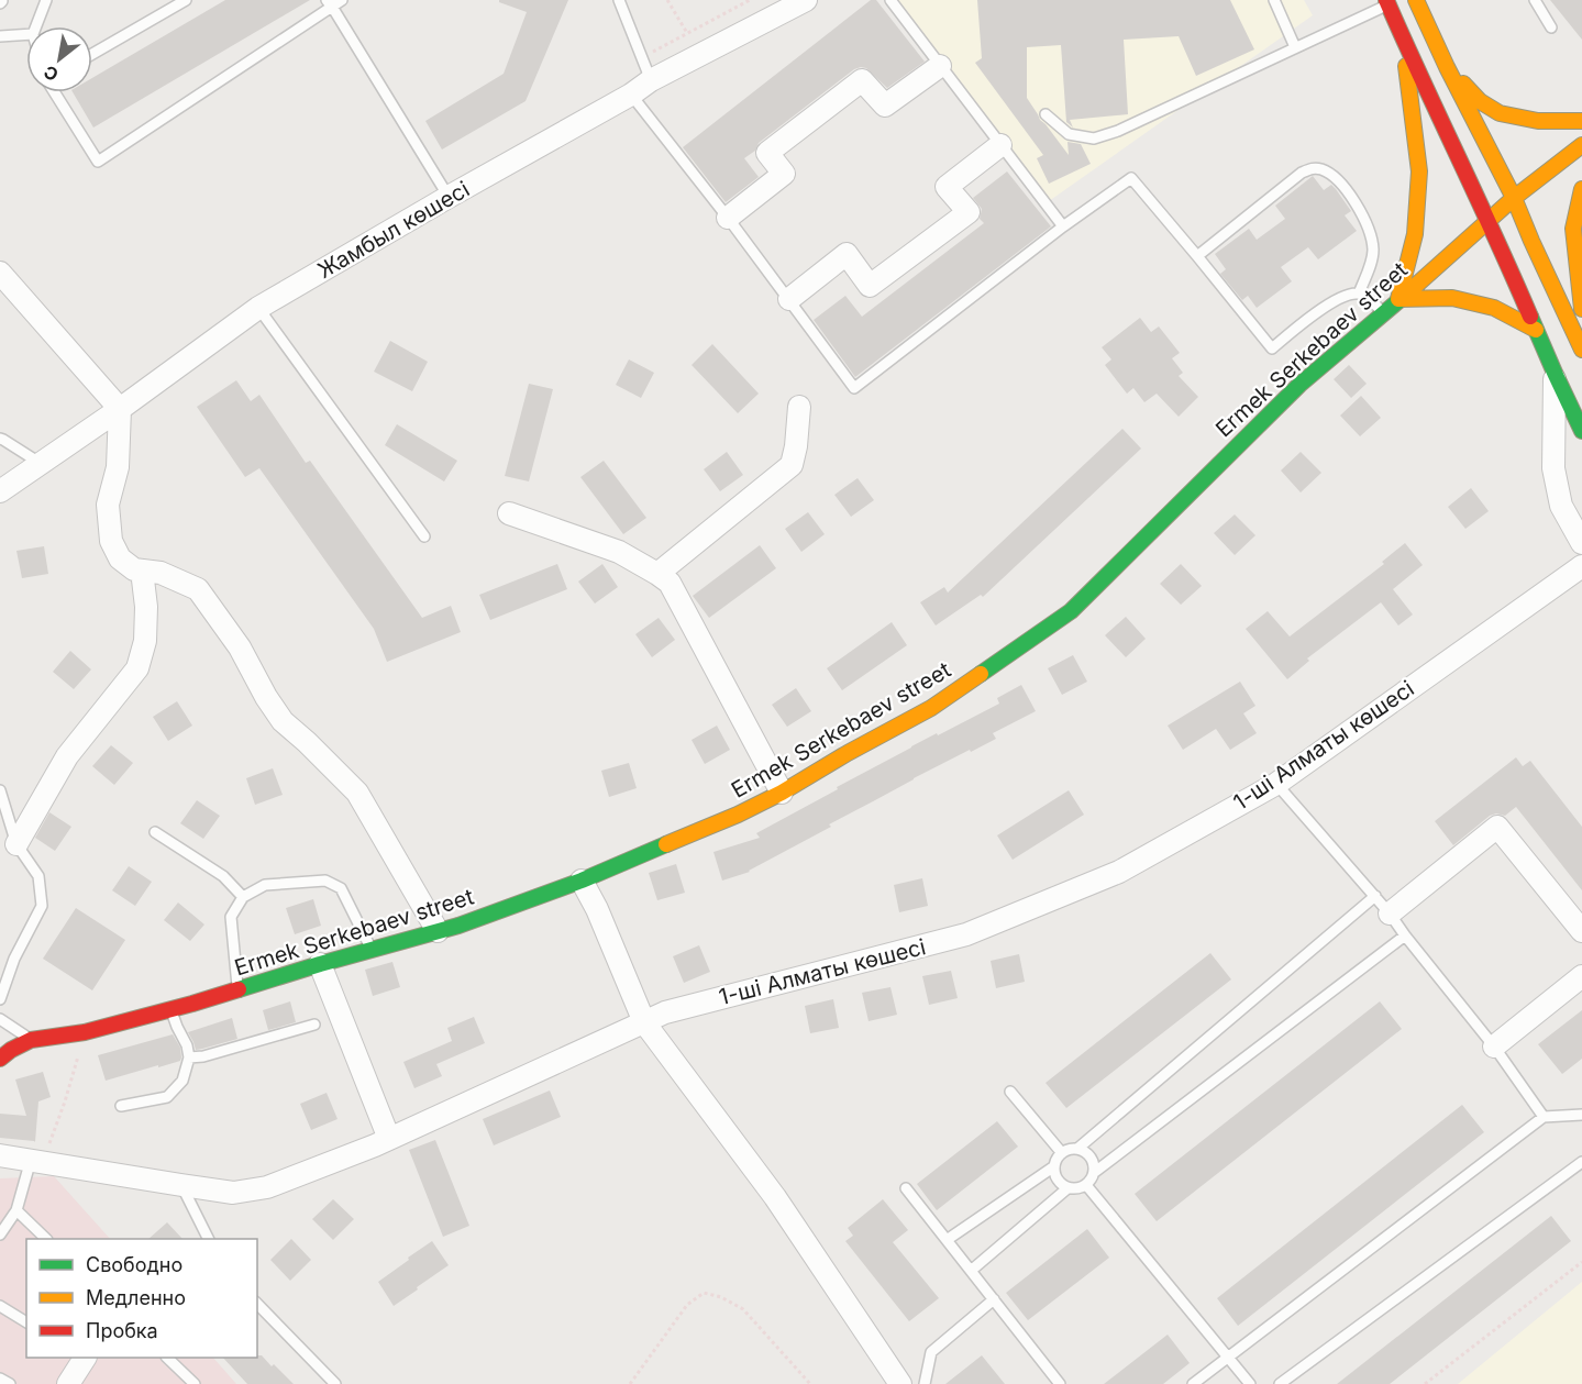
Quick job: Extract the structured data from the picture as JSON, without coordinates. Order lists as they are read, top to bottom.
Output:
{
  "streets": {
    "street": ["Жамбыл көшесі", "Ermek Serkebaev street", "1-ші Алматы көшесі"]
  },
  "legend": ["Свободно", "Медленно", "Пробка"],
  "north": "bottom left"
}
